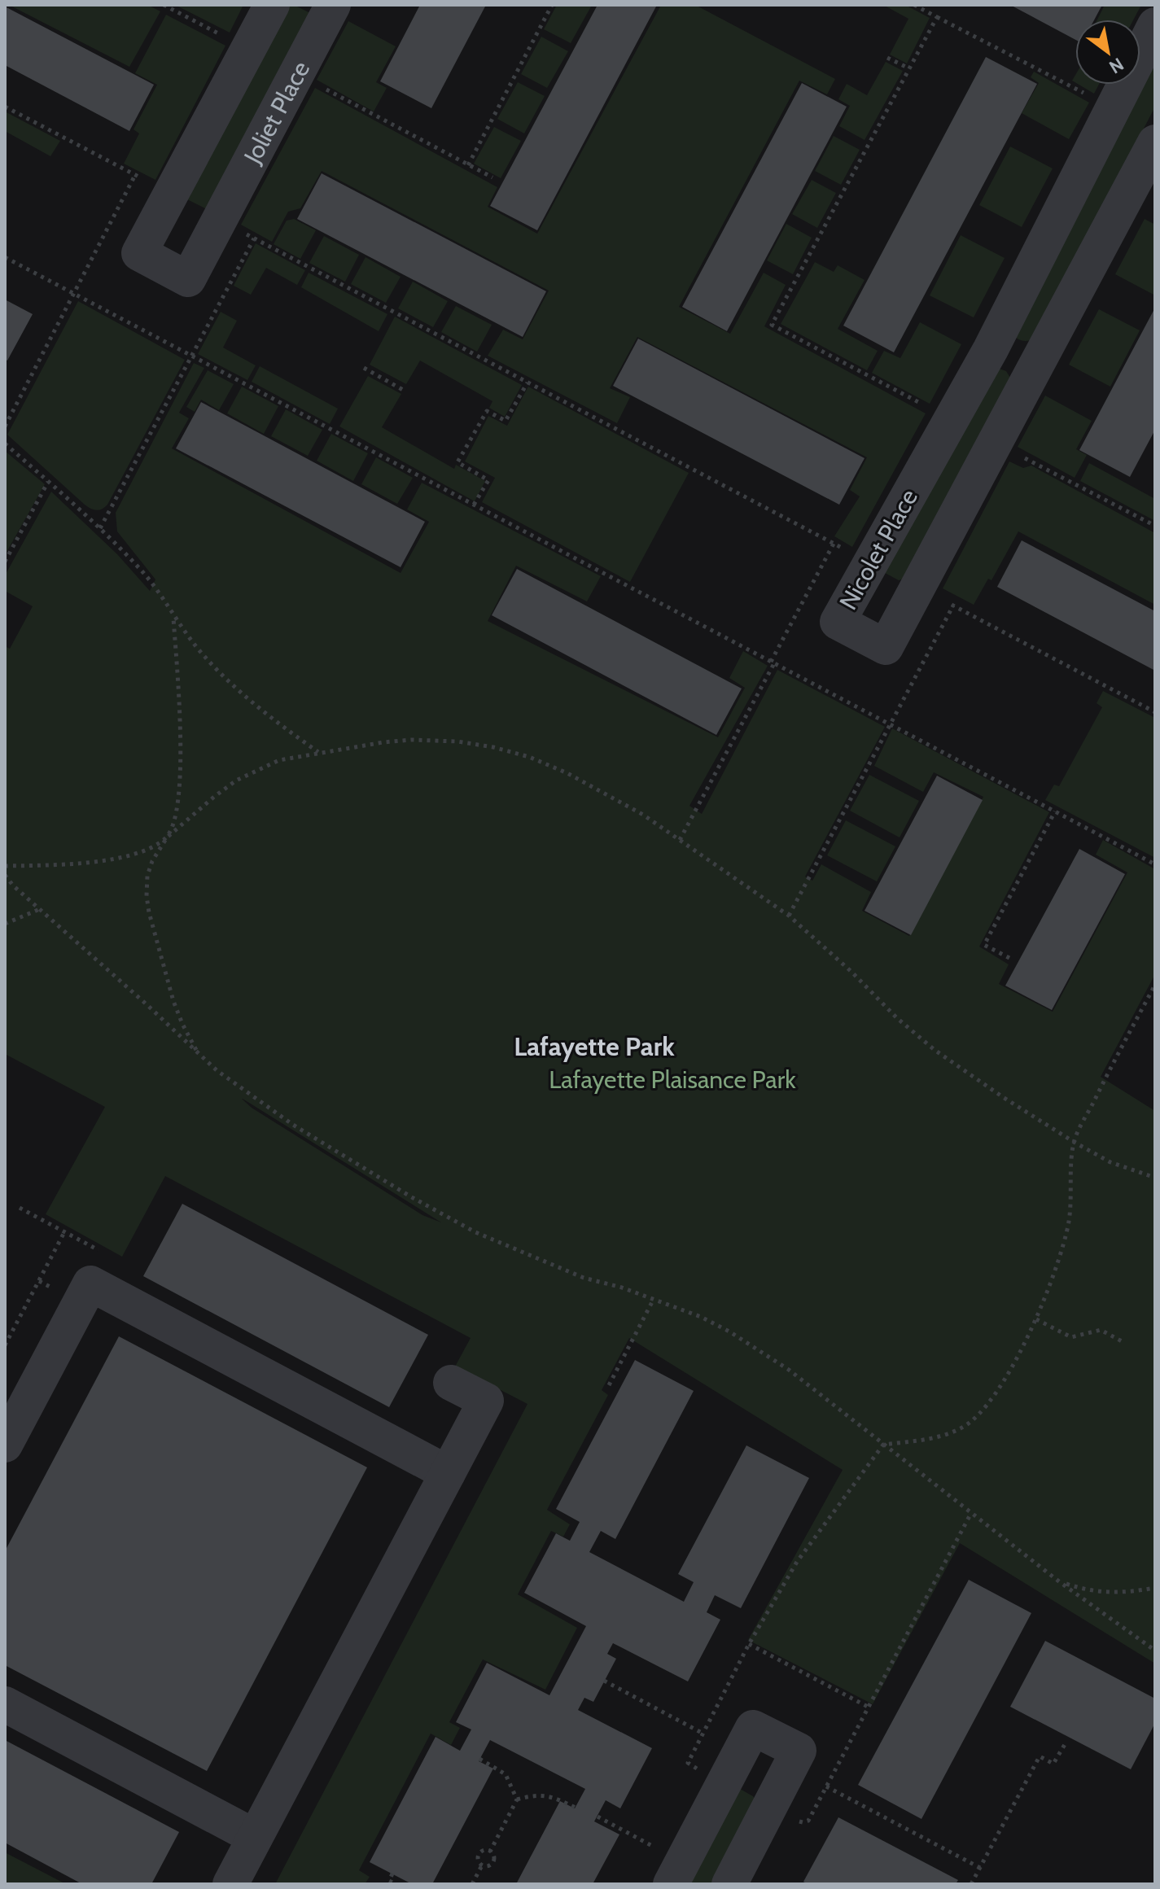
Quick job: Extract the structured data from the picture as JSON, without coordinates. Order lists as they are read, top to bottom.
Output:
{
  "streets": {
    "street": ["Joliet Place", "Nicolet Place"]
  },
  "districts": ["Lafayette Park"],
  "parks": ["Lafayette Plaisance Park"],
  "north": "bottom right"
}
